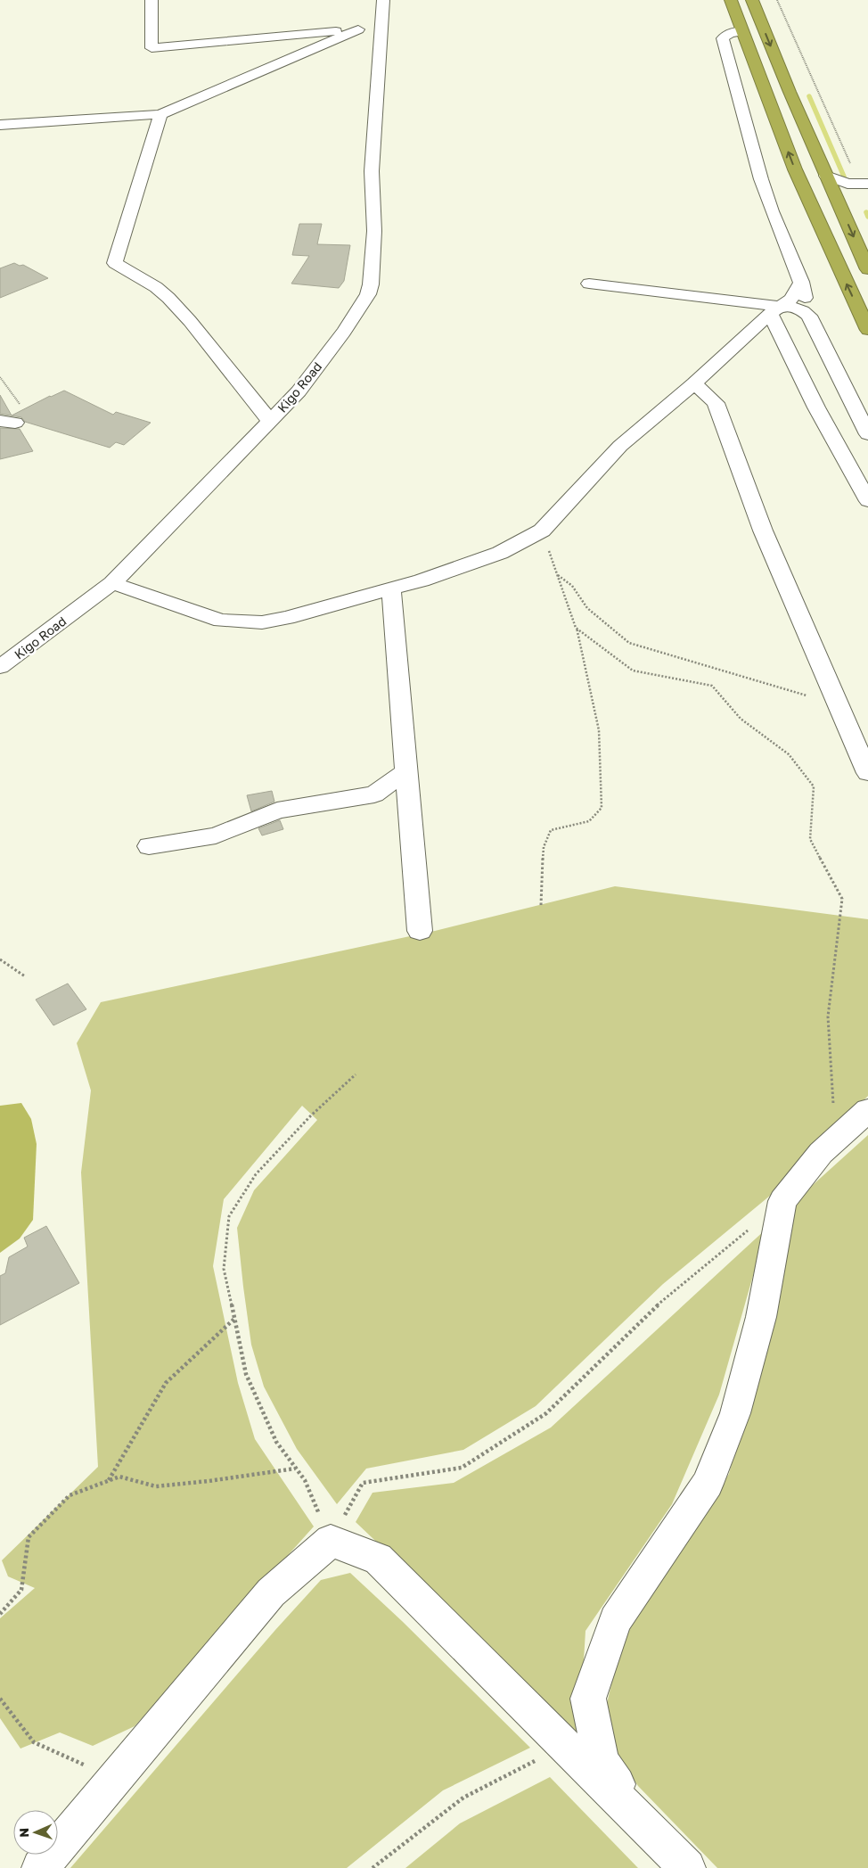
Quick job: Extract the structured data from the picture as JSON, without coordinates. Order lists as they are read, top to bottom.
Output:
{
  "streets": {
    "street": ["Kigo Road"]
  },
  "north": "left"
}
